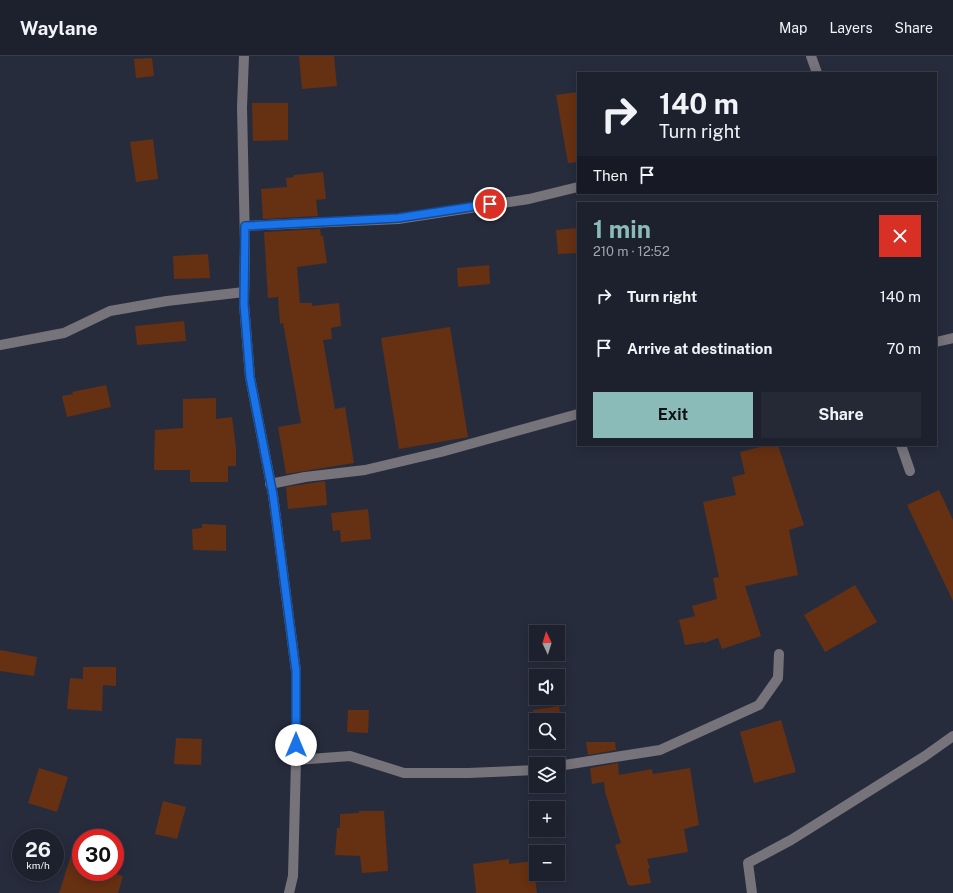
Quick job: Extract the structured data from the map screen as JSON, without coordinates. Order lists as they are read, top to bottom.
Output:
{
  "north": "top",
  "page": {
    "header": "Waylane",
    "nav": ["Map", "Layers", "Share"],
    "turn": ["140 m", "Turn right"],
    "then": "Then",
    "heading": ["1 min", "210 m · 12:52"],
    "list": [
      {
        "name": "Turn right",
        "value": "140 m"
      },
      {
        "name": "Arrive at destination",
        "value": "70 m"
      }
    ],
    "buttons": ["Exit", "Share"],
    "map_buttons": ["+", "−"],
    "speed": "26 km/h",
    "limit": "30"
  }
}
